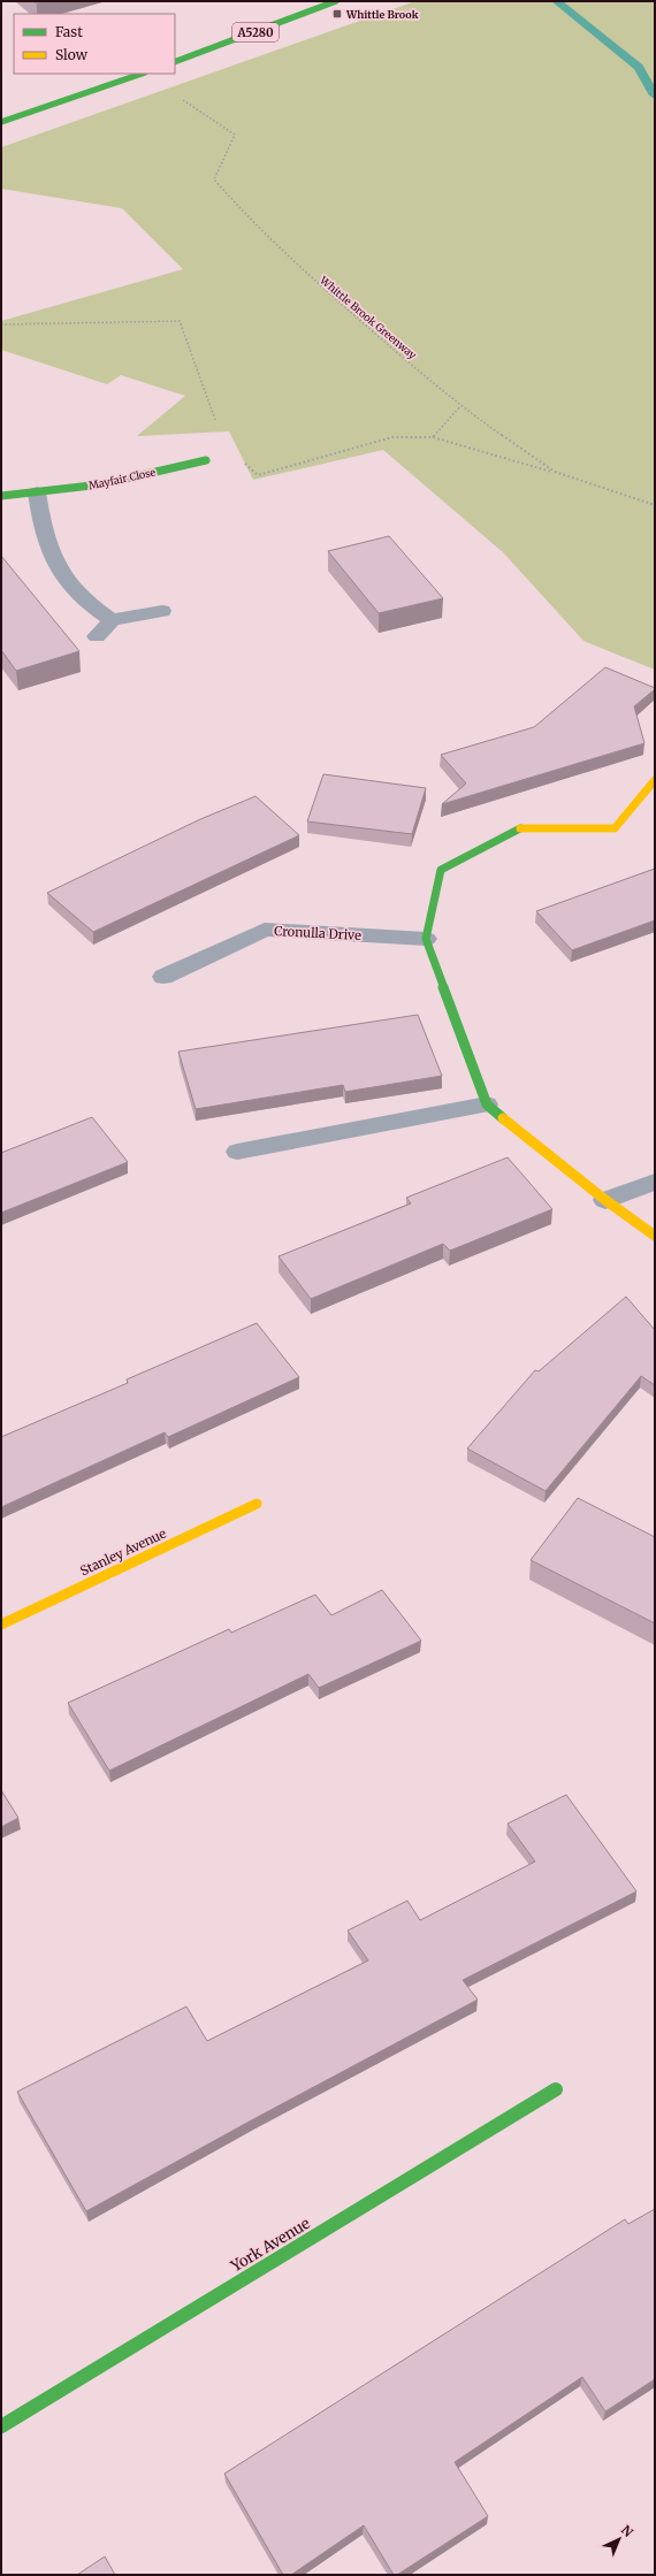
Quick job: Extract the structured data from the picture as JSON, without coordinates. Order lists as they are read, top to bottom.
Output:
{
  "streets": {
    "street": [
      "A5280",
      "Mayfair Close",
      "Cronulla Drive",
      "Stanley Avenue",
      "York Avenue"
    ],
    "path": ["Whittle Brook Greenway"]
  },
  "places": {
    "transit": ["Whittle Brook"]
  },
  "legend": ["Fast", "Slow"],
  "north": "top right"
}
